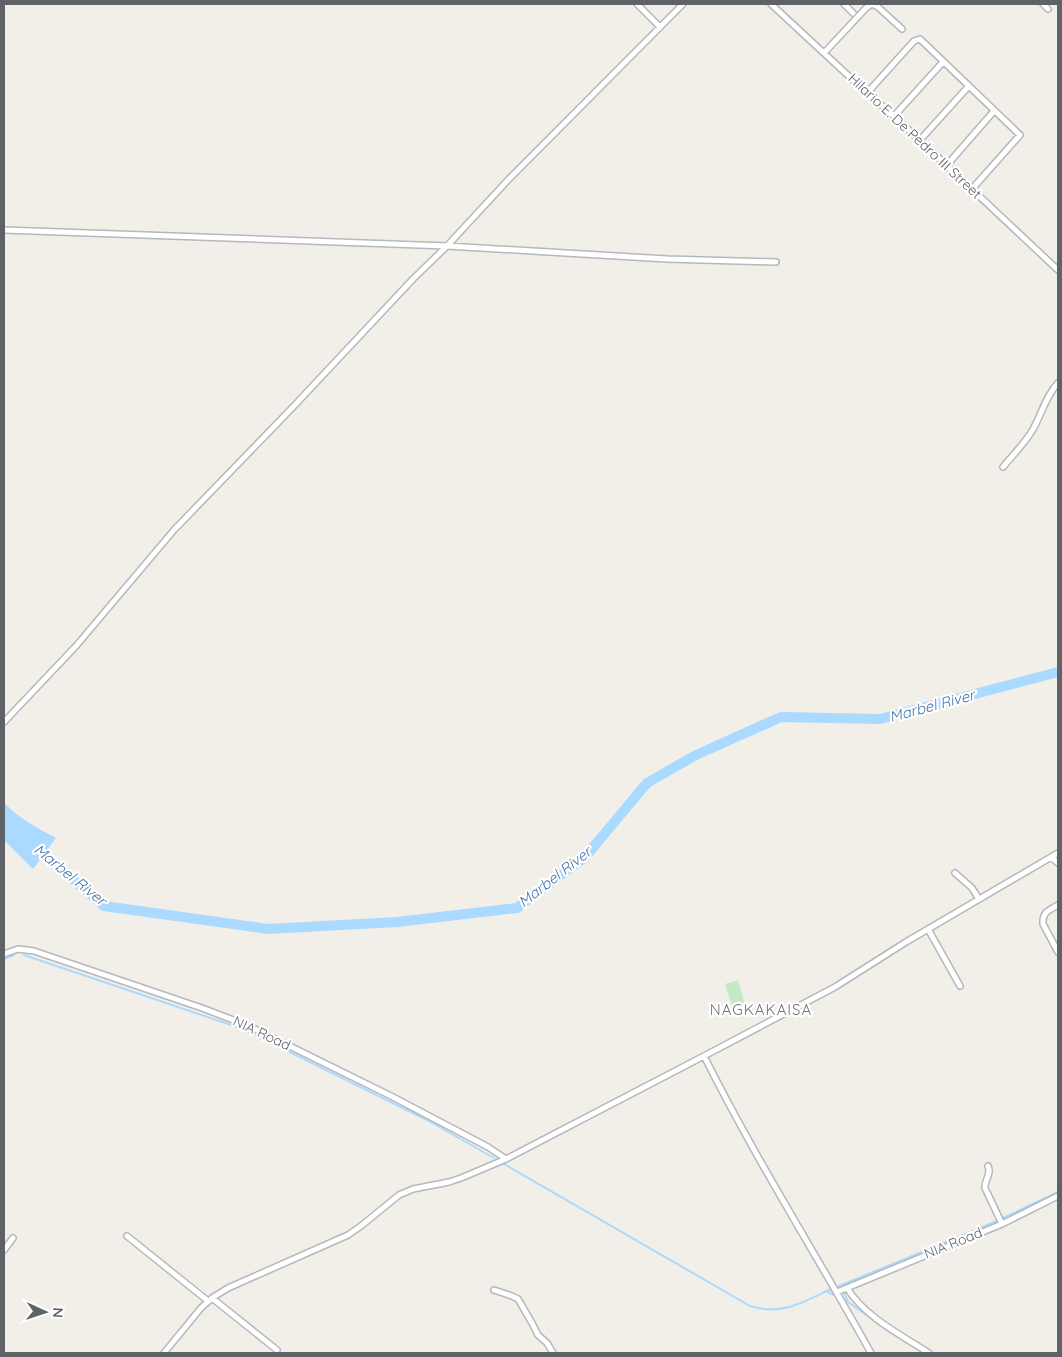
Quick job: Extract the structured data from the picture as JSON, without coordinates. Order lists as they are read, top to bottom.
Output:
{
  "streets": {
    "street": ["Hilario E. De Pedro III Street", "NIA Road"]
  },
  "districts": ["NAGKAKAISA"],
  "water": ["Marbel River"],
  "north": "right"
}
